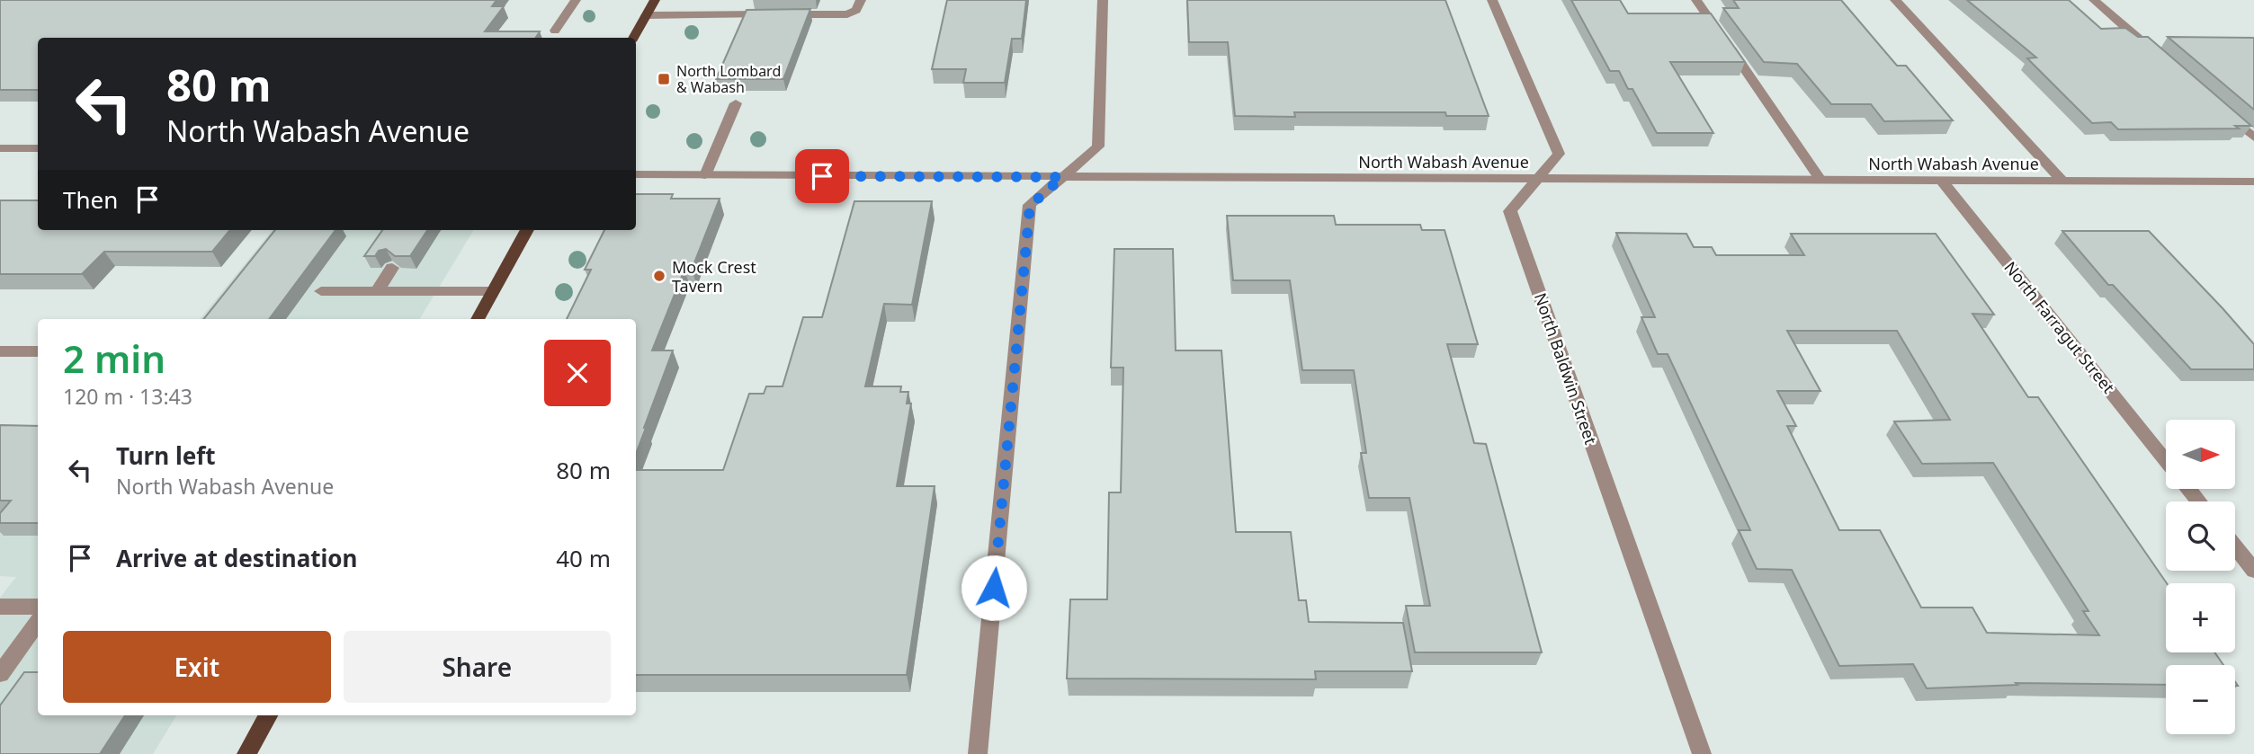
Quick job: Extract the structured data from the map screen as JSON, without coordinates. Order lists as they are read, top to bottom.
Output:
{
  "streets": {
    "street": ["North Wabash Avenue", "North Farragut Street", "North Baldwin Street"]
  },
  "crossings": [
    ["North Wabash Avenue", "North Farragut Street"],
    ["North Wabash Avenue", "North Baldwin Street"]
  ],
  "places": {
    "transit": ["North Lombard & Wabash"],
    "other": ["Mock Crest Tavern"]
  },
  "north": "right",
  "page": {
    "turn": ["80 m", "North Wabash Avenue"],
    "then": "Then",
    "heading": ["2 min", "120 m · 13:43"],
    "map_buttons": ["+", "−"],
    "list": [
      {
        "name": "Turn left",
        "note": "North Wabash Avenue",
        "value": "80 m"
      },
      {
        "name": "Arrive at destination",
        "value": "40 m"
      }
    ],
    "buttons": ["Exit", "Share"]
  }
}
